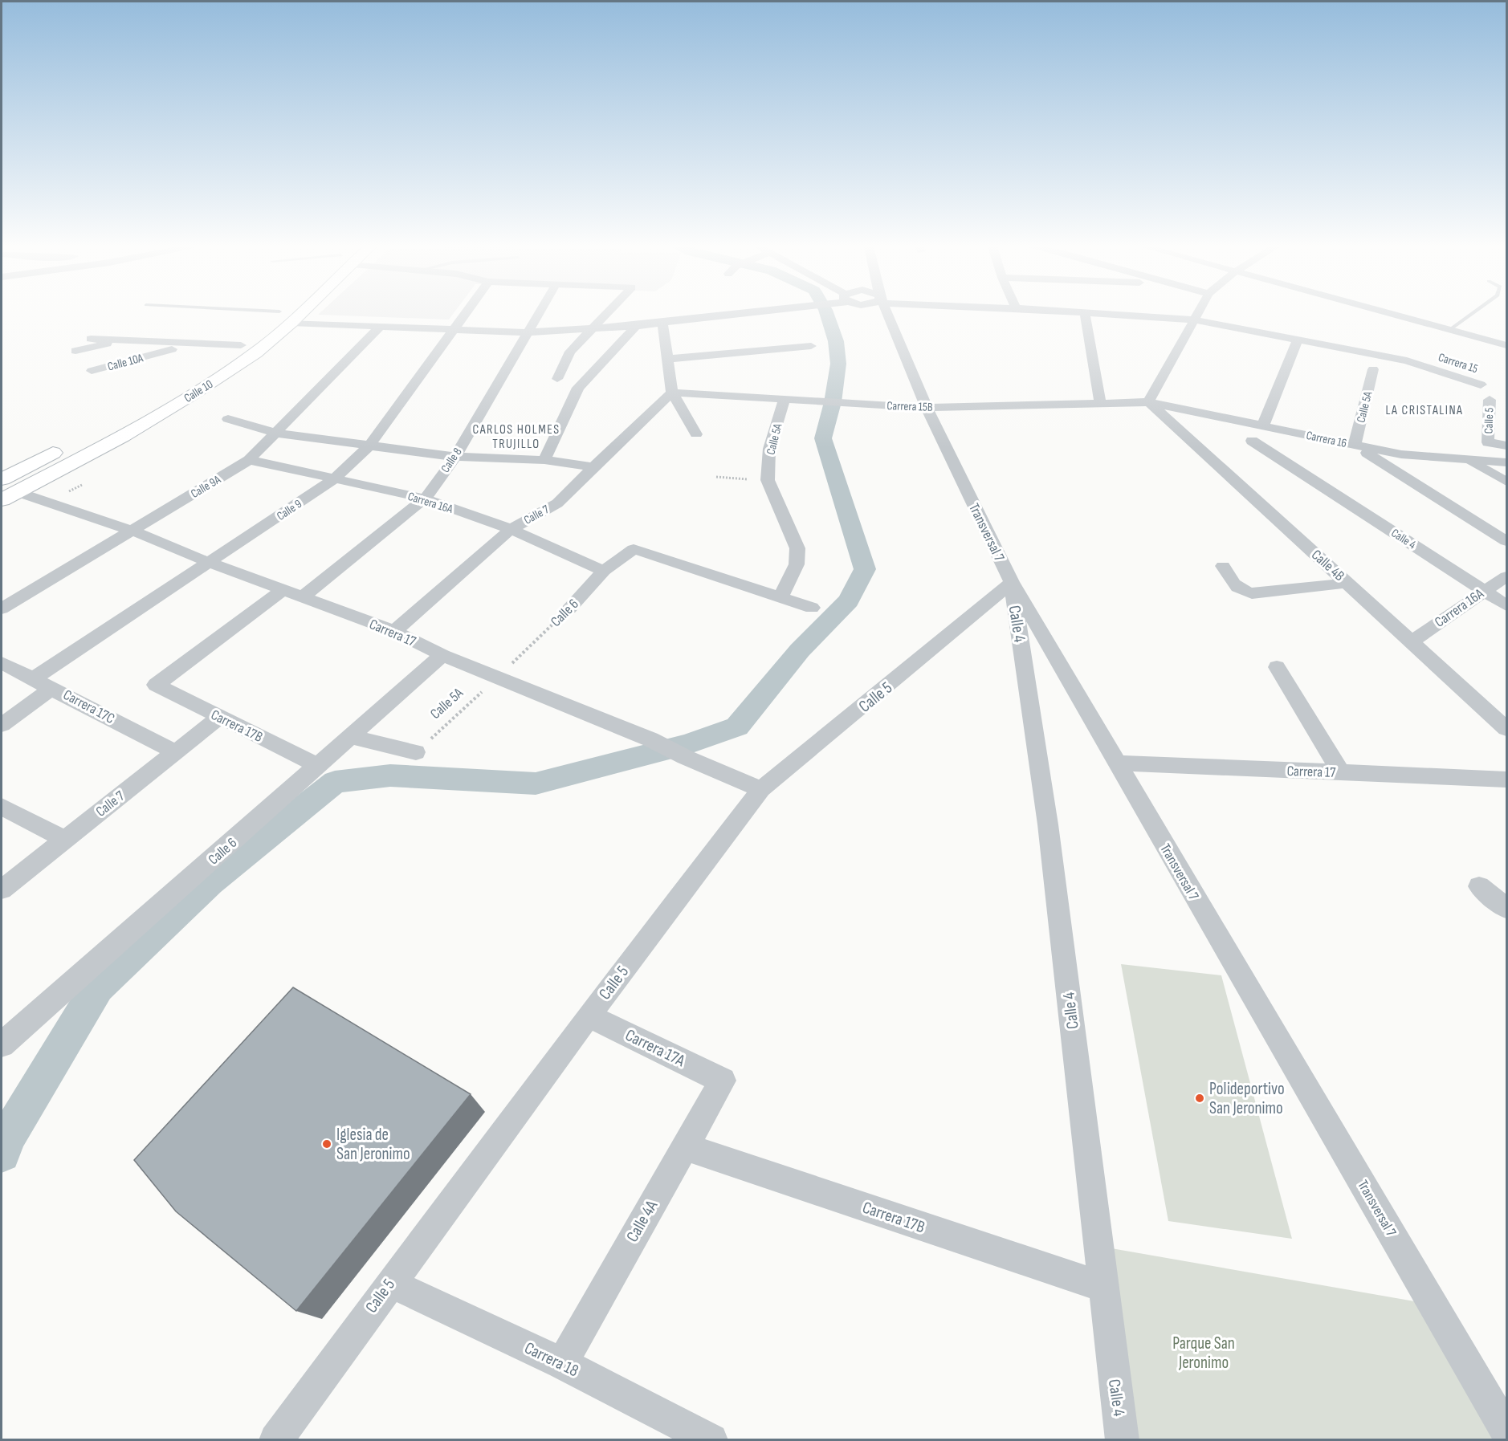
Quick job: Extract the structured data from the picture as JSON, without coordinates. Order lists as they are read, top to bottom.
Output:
{
  "streets": {
    "main road": ["Calle 10"],
    "street": [
      "Calle 10A",
      "Carrera 15",
      "Carrera 15B",
      "Calle 5A",
      "Calle 5",
      "Carrera 16",
      "Calle 8",
      "Calle 9A",
      "Carrera 16A",
      "Calle 9",
      "Calle 7",
      "Transversal 7",
      "Calle 4",
      "Calle 4B",
      "Calle 6",
      "Carrera 17",
      "Carrera 17C",
      "Carrera 17B",
      "Carrera 17A",
      "Calle 4A",
      "Carrera 18"
    ]
  },
  "crossings": [
    ["Calle 10", "Carrera 17"],
    ["Carrera 15B", "Calle 5A"],
    ["Carrera 15B", "Carrera 16"],
    ["Carrera 15B", "Calle 7"],
    ["Carrera 15B", "Transversal 7"],
    ["Carrera 15B", "Calle 4B"],
    ["Calle 5A", "Carrera 16"],
    ["Calle 5A", "Calle 6"],
    ["Calle 5A", "Carrera 17"],
    ["Calle 5", "Transversal 7"],
    ["Calle 5", "Calle 4"],
    ["Calle 5", "Carrera 17"],
    ["Calle 5", "Carrera 17A"],
    ["Calle 5", "Carrera 18"],
    ["Carrera 16", "Calle 4B"],
    ["Calle 8", "Carrera 16A"],
    ["Calle 8", "Carrera 17"],
    ["Calle 9A", "Carrera 16A"],
    ["Calle 9A", "Carrera 17"],
    ["Carrera 16A", "Calle 9"],
    ["Carrera 16A", "Calle 7"],
    ["Carrera 16A", "Calle 4"],
    ["Carrera 16A", "Calle 4B"],
    ["Carrera 16A", "Calle 6"],
    ["Calle 9", "Carrera 17"],
    ["Calle 9", "Carrera 17C"],
    ["Calle 7", "Carrera 17"],
    ["Calle 7", "Carrera 17C"],
    ["Calle 7", "Carrera 17B"],
    ["Transversal 7", "Calle 4"],
    ["Transversal 7", "Carrera 17"],
    ["Calle 4", "Carrera 17B"],
    ["Calle 6", "Carrera 17"],
    ["Calle 6", "Carrera 17B"],
    ["Carrera 17", "Carrera 17B"],
    ["Carrera 17B", "Calle 4A"],
    ["Carrera 17A", "Calle 4A"],
    ["Calle 4A", "Carrera 18"]
  ],
  "districts": ["LA CRISTALINA", "CARLOS HOLMES TRUJILLO"],
  "parks": ["Parque San Jeronimo"],
  "places": ["Polideportivo San Jeronimo", "Iglesia de San Jeronimo"]
}
